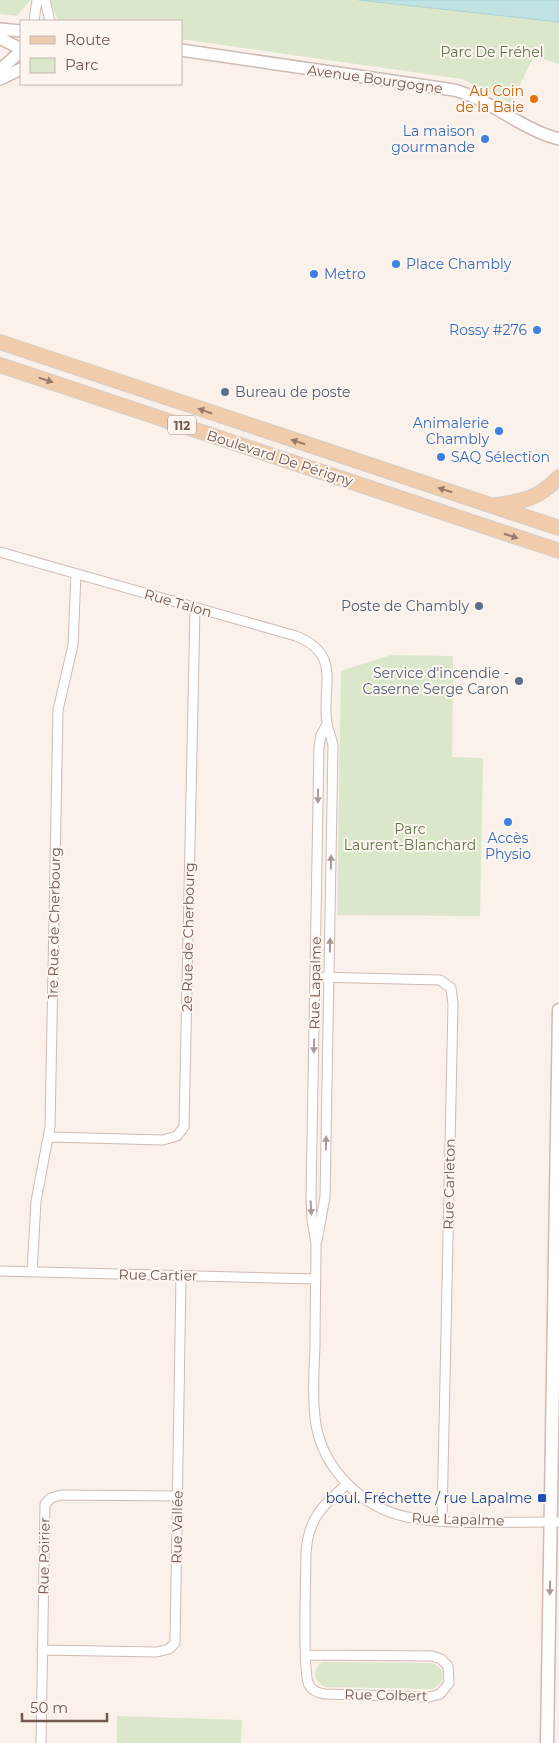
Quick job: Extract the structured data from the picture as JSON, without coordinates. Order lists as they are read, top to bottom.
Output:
{
  "streets": {
    "main road": ["112", "Boulevard De Périgny"],
    "street": [
      "Avenue Bourgogne",
      "Rue Talon",
      "1re Rue de Cherbourg",
      "2e Rue de Cherbourg",
      "Rue Lapalme",
      "Rue Carleton",
      "Rue Cartier",
      "Rue Vallée",
      "Rue Poirier",
      "Rue Colbert"
    ]
  },
  "crossings": [
    ["Rue Talon", "1re Rue de Cherbourg"],
    ["Rue Talon", "2e Rue de Cherbourg"],
    ["Rue Talon", "Rue Lapalme"],
    ["1re Rue de Cherbourg", "2e Rue de Cherbourg"],
    ["1re Rue de Cherbourg", "Rue Cartier"],
    ["Rue Lapalme", "Rue Carleton"],
    ["Rue Lapalme", "Rue Cartier"],
    ["Rue Lapalme", "Rue Colbert"],
    ["Rue Cartier", "Rue Vallée"],
    ["Rue Vallée", "Rue Poirier"]
  ],
  "parks": ["Parc De Fréhel", "Parc Laurent-Blanchard"],
  "places": {
    "other": [
      "Au Coin de la Baie",
      "La maison gourmande",
      "Place Chambly",
      "Metro",
      "Rossy #276",
      "Bureau de poste",
      "Animalerie Chambly",
      "SAQ Sélection",
      "Poste de Chambly",
      "Service d'incendie - Caserne Serge Caron",
      "Accès Physio"
    ],
    "transit": ["boul. Fréchette / rue Lapalme"]
  },
  "legend": ["Route", "Parc"],
  "scale_bar": "50 m"
}
